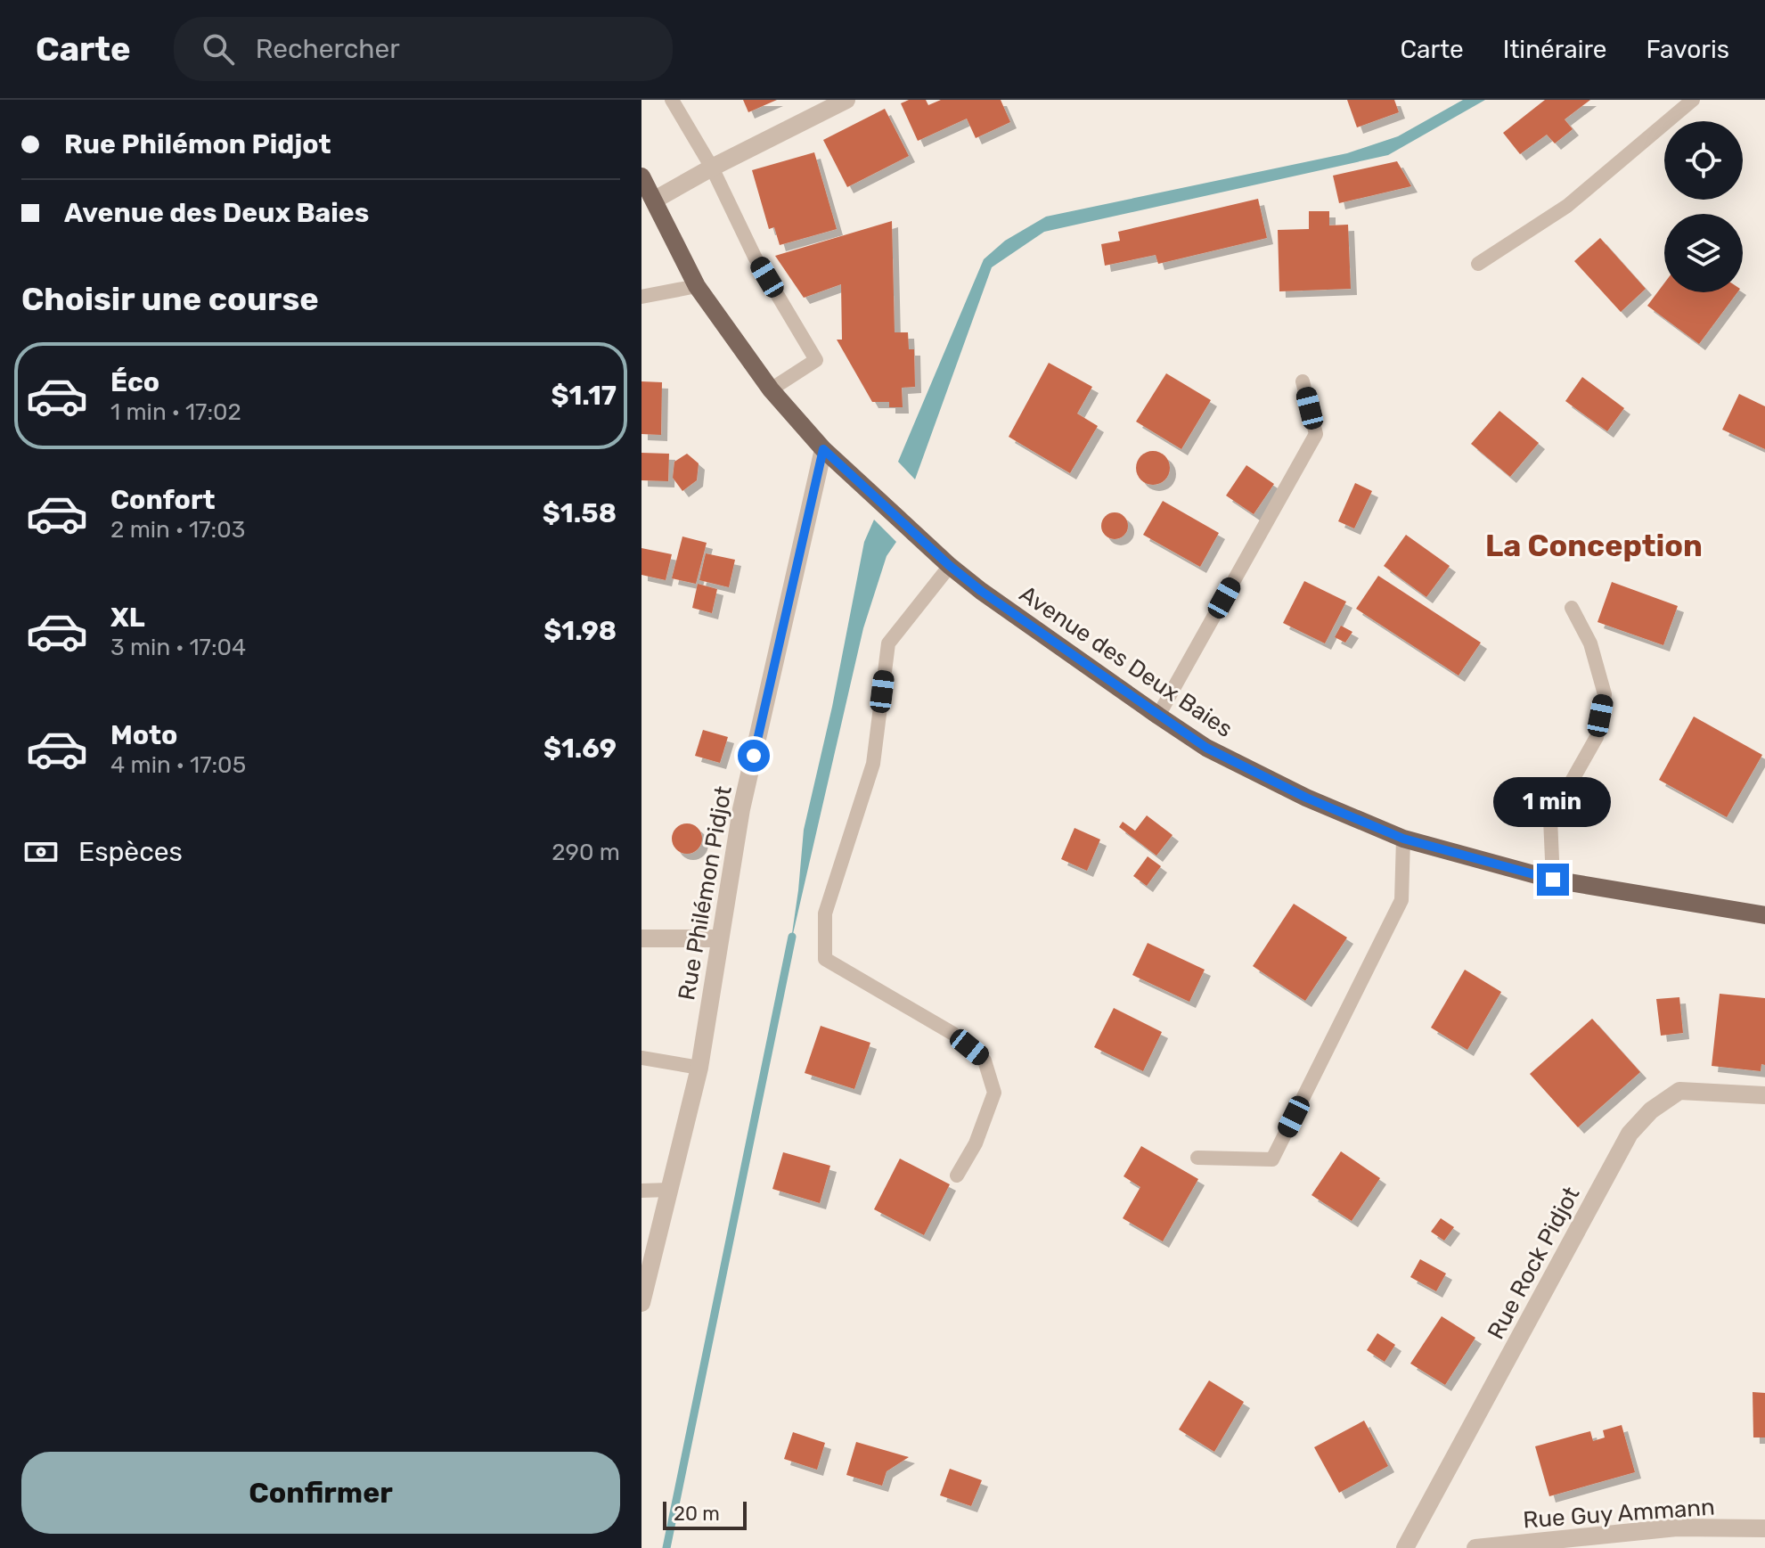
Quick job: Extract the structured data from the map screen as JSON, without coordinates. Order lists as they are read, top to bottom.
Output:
{
  "streets": {
    "main road": ["Avenue des Deux Baies"],
    "street": ["Rue Philémon Pidjot", "Rue Rock Pidjot", "Rue Guy Ammann"]
  },
  "crossings": [
    ["Avenue des Deux Baies", "Rue Philémon Pidjot"]
  ],
  "districts": ["La Conception"],
  "scale_bar": "20 m",
  "page": {
    "header": "Carte",
    "search": "Rechercher",
    "nav": ["Carte", "Itinéraire", "Favoris"],
    "banner": ["Rue Philémon Pidjot", "Avenue des Deux Baies"],
    "heading": "Choisir une course",
    "list": [
      {
        "name": "Éco",
        "note": "1 min · 17:02",
        "value": "$1.17"
      },
      {
        "name": "Confort",
        "note": "2 min · 17:03",
        "value": "$1.58"
      },
      {
        "name": "XL",
        "note": "3 min · 17:04",
        "value": "$1.98"
      },
      {
        "name": "Moto",
        "note": "4 min · 17:05",
        "value": "$1.69"
      }
    ],
    "bubble": "1 min",
    "pay": ["Espèces", "290 m"],
    "buttons": "Confirmer",
    "scale": "20 m"
  }
}
